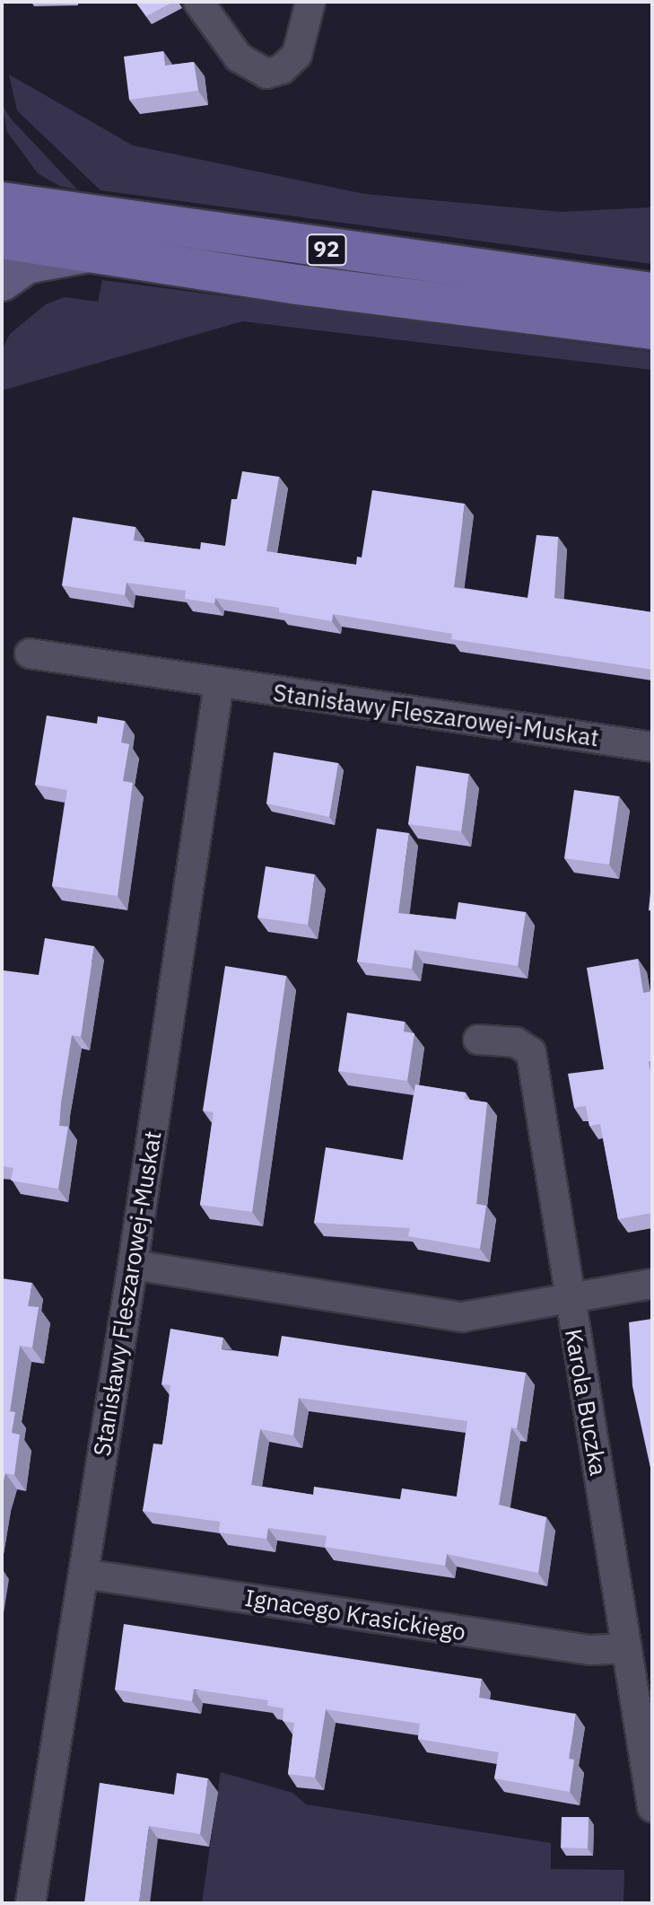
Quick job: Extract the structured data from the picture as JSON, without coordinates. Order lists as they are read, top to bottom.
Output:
{
  "streets": {
    "main road": ["92"],
    "street": ["Stanisławy Fleszarowej-Muskat", "Karola Buczka", "Ignacego Krasickiego"]
  },
  "crossings": [
    ["Stanisławy Fleszarowej-Muskat", "Ignacego Krasickiego"],
    ["Karola Buczka", "Ignacego Krasickiego"]
  ]
}
